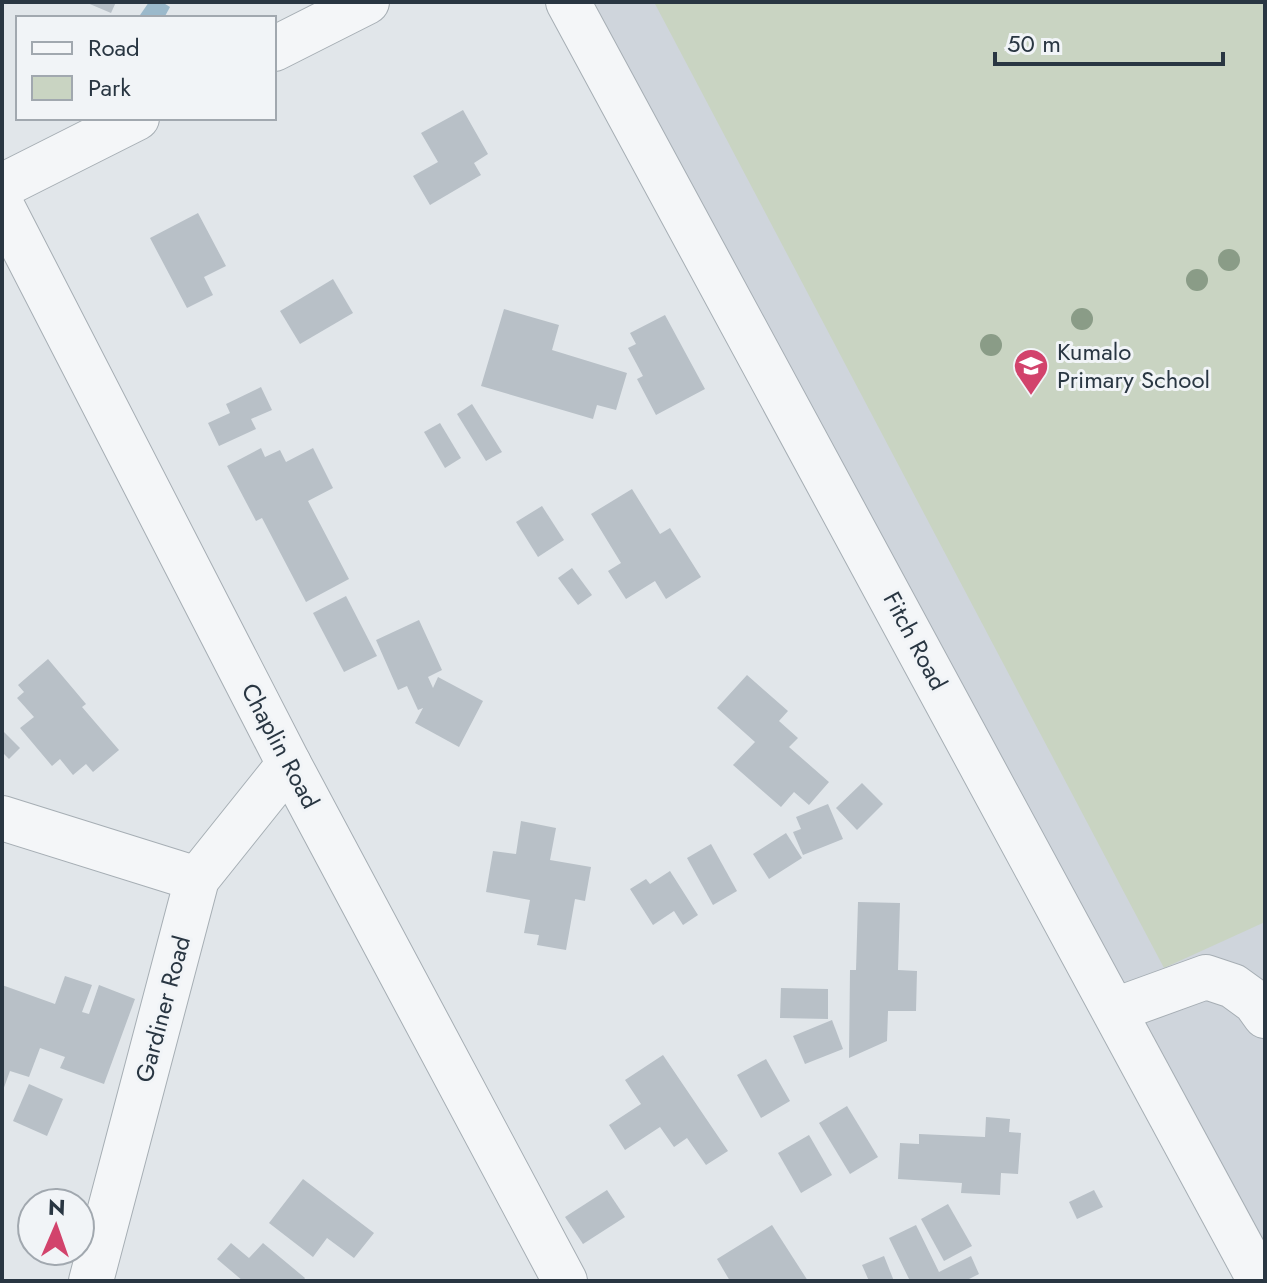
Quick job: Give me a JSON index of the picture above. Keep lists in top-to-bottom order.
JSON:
{
  "streets": {
    "street": ["Fitch Road", "Chaplin Road", "Gardiner Road"]
  },
  "crossings": [
    ["Chaplin Road", "Gardiner Road"]
  ],
  "places": {
    "school or university": ["Kumalo Primary School"]
  },
  "legend": ["Road", "Park"],
  "scale_bar": "50 m",
  "north": "top"
}
